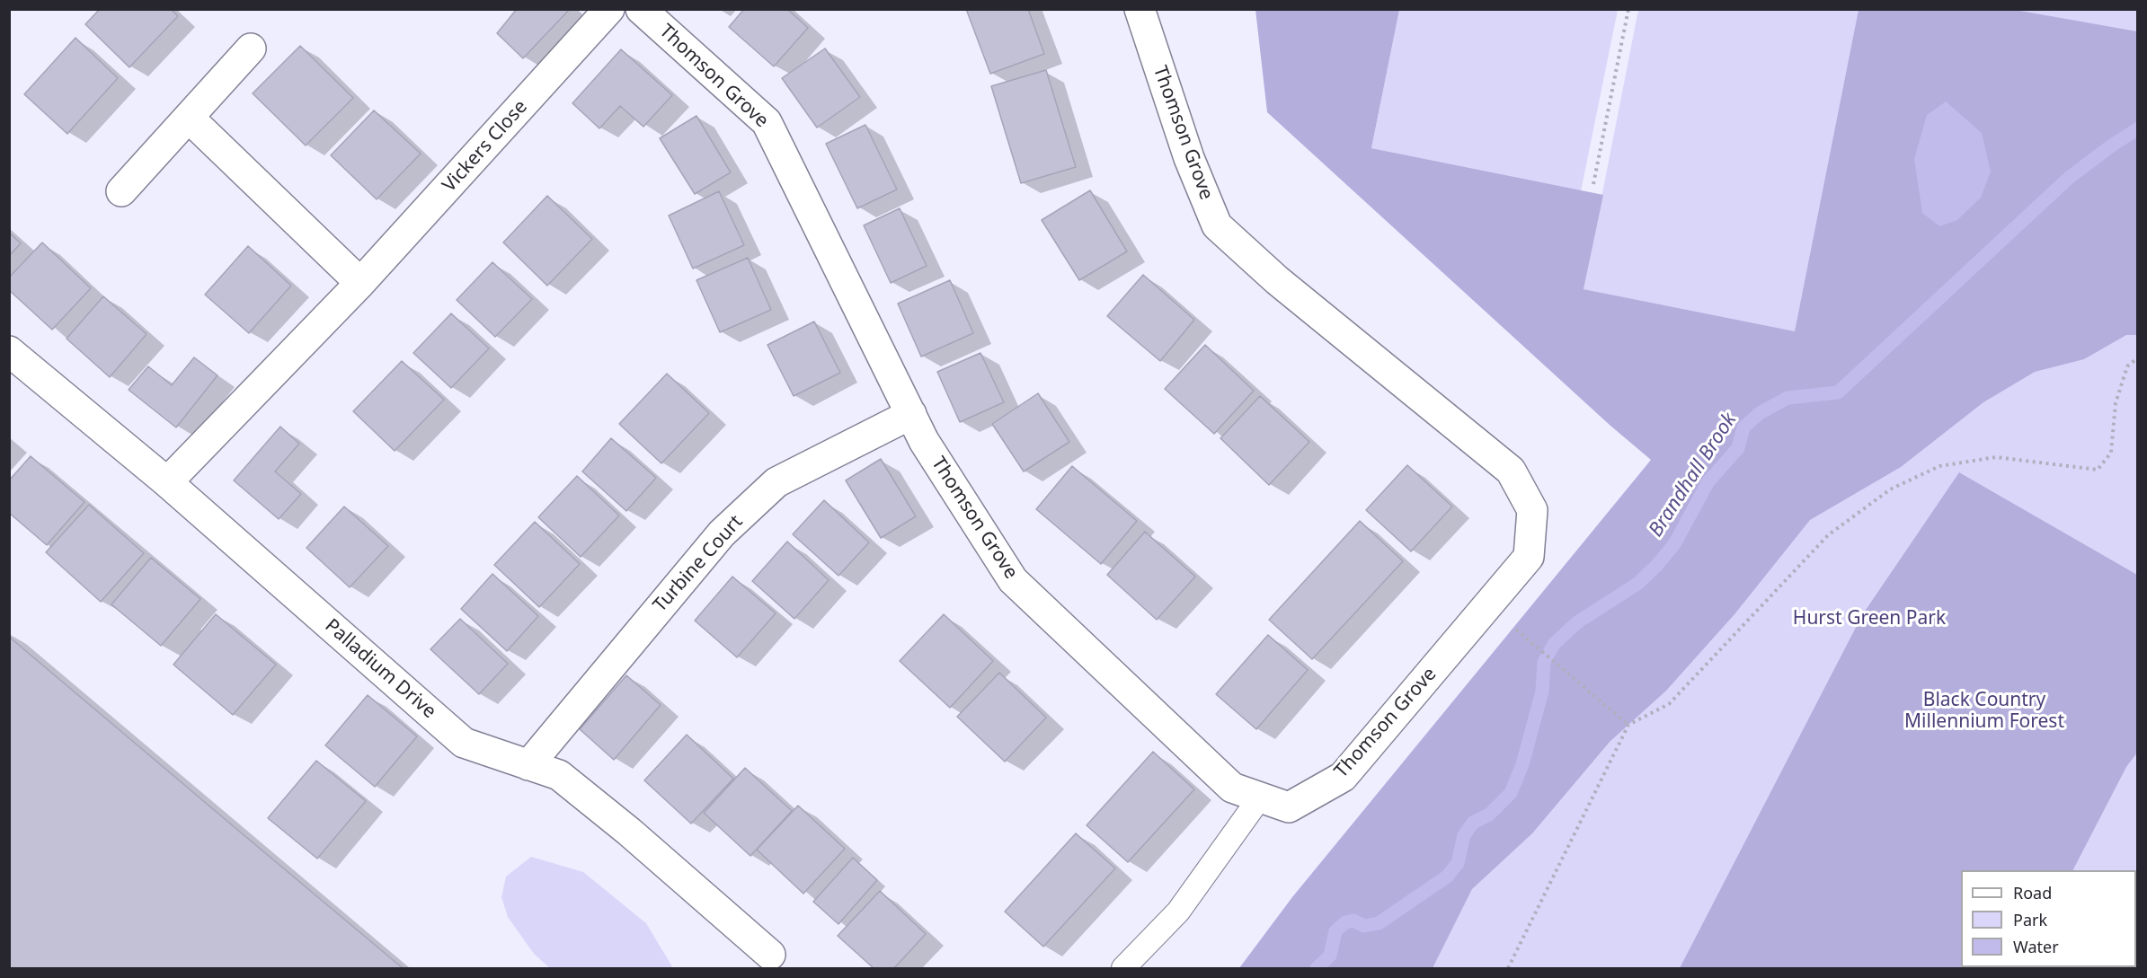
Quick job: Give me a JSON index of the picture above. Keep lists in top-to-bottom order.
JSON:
{
  "streets": {
    "street": [
      "Thomson Grove",
      "Vickers Close",
      "Turbine Court",
      "Palladium Drive"
    ]
  },
  "crossings": [
    ["Thomson Grove", "Turbine Court"],
    ["Vickers Close", "Palladium Drive"],
    ["Turbine Court", "Palladium Drive"]
  ],
  "water": ["Brandhall Brook"],
  "parks": ["Hurst Green Park", "Black Country Millennium Forest"],
  "legend": ["Road", "Park", "Water"]
}
